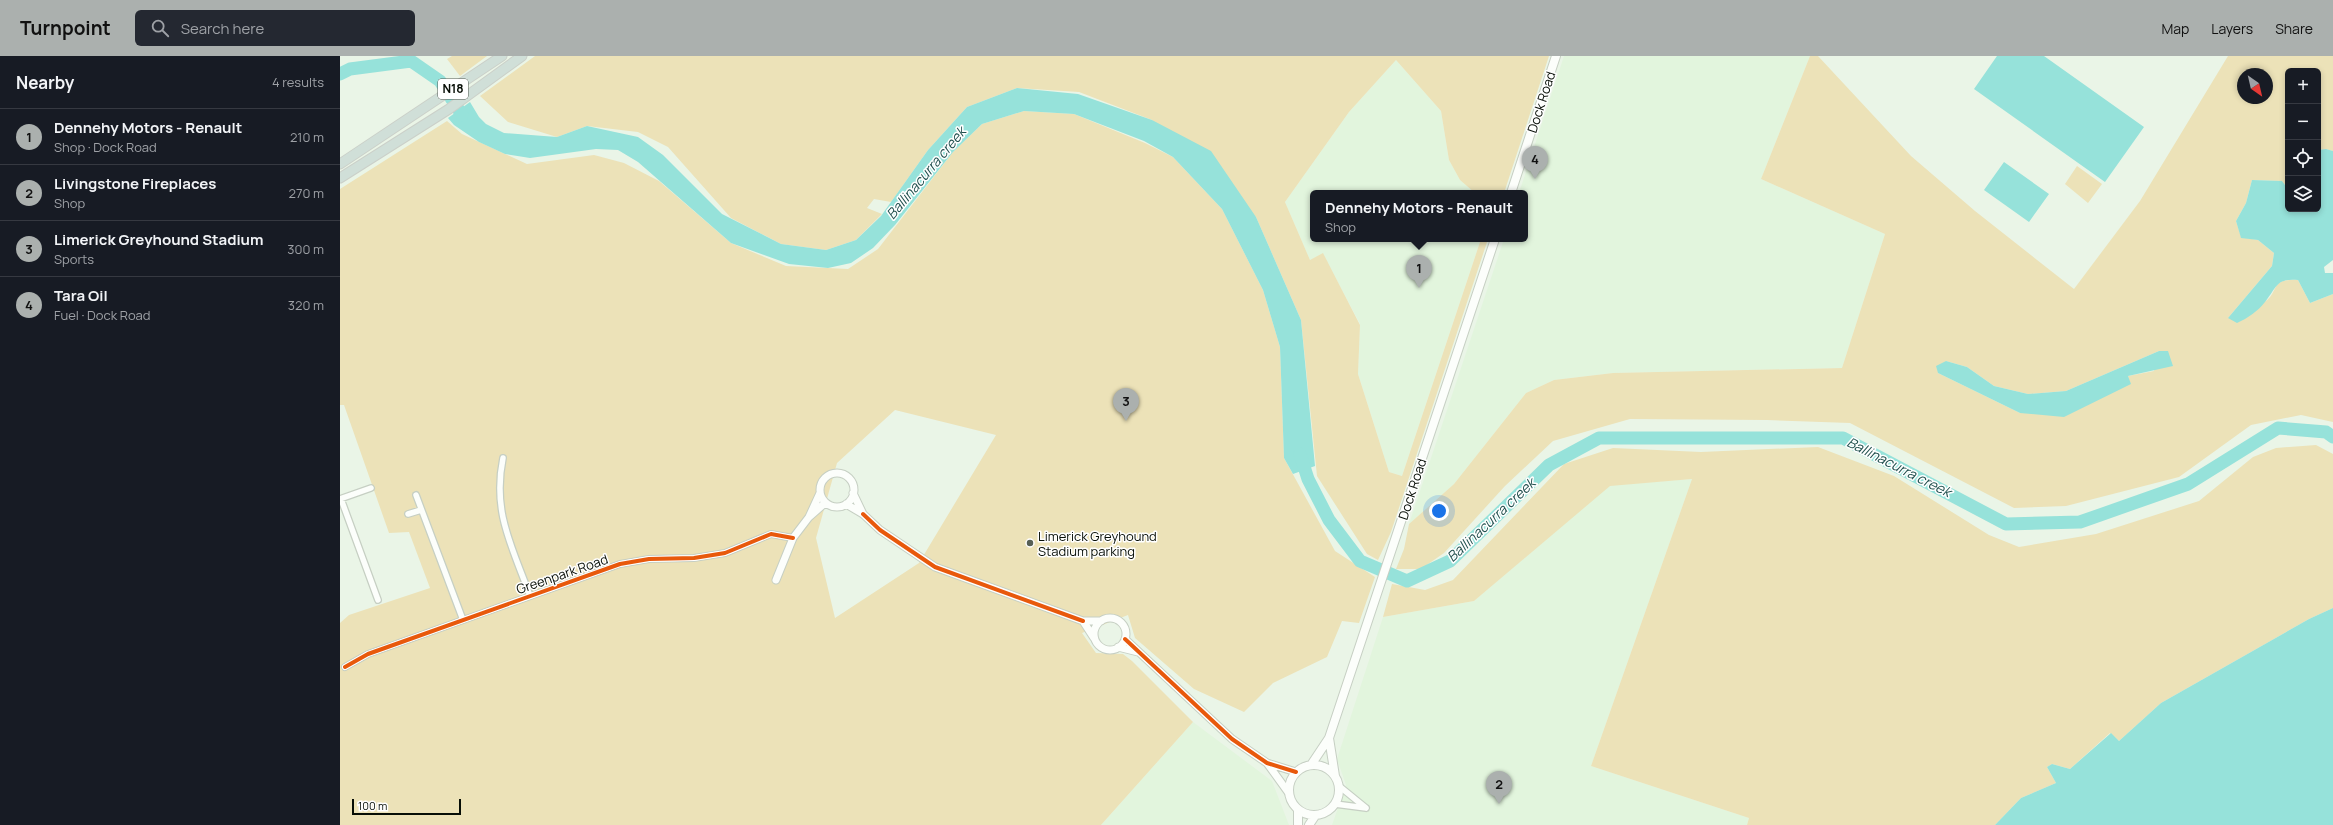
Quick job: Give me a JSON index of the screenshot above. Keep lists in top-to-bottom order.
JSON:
{
  "streets": {
    "highway": ["N18"],
    "main road": ["Dock Road"],
    "street": ["Greenpark Road"]
  },
  "water": ["Ballinacurra creek"],
  "places": ["Limerick Greyhound Stadium parking"],
  "scale_bar": "100 m",
  "north": "bottom right",
  "page": {
    "header": "Turnpoint",
    "search": "Search here",
    "nav": ["Map", "Layers", "Share"],
    "heading": ["Nearby", "4 results"],
    "map_buttons": ["+", "−"],
    "list": [
      {
        "mark": "1",
        "name": "Dennehy Motors - Renault",
        "note": "Shop · Dock Road",
        "value": "210 m"
      },
      {
        "mark": "2",
        "name": "Livingstone Fireplaces",
        "note": "Shop",
        "value": "270 m"
      },
      {
        "mark": "3",
        "name": "Limerick Greyhound Stadium",
        "note": "Sports",
        "value": "300 m"
      },
      {
        "mark": "4",
        "name": "Tara Oil",
        "note": "Fuel · Dock Road",
        "value": "320 m"
      }
    ],
    "pins": [
      "4",
      "1",
      "3",
      "2"
    ],
    "popup": ["Dennehy Motors - Renault", "Shop"],
    "scale": "100 m"
  }
}
